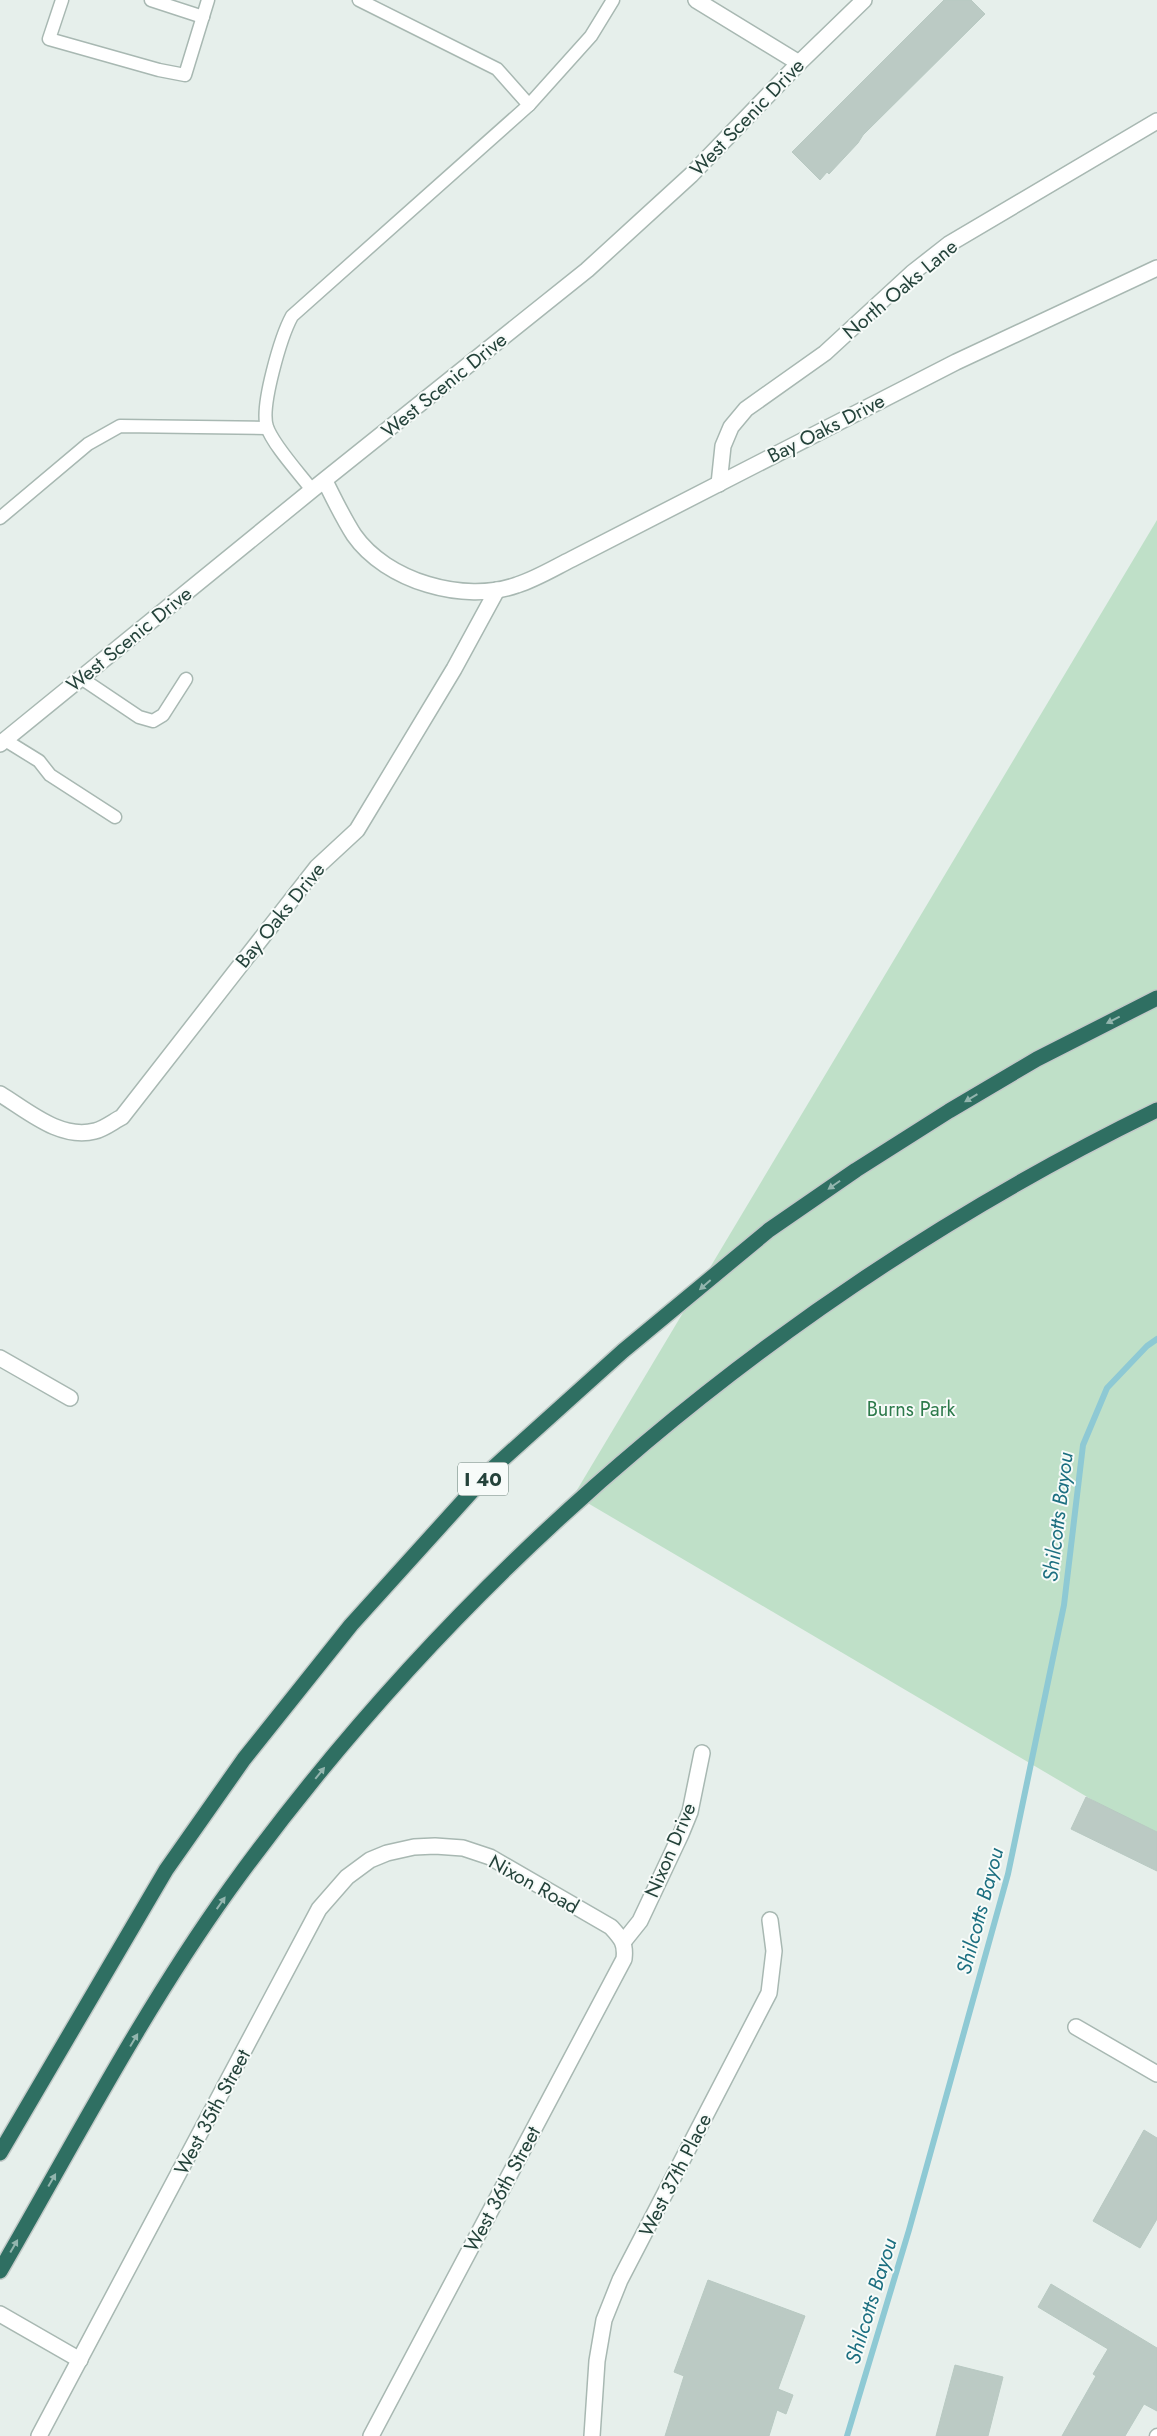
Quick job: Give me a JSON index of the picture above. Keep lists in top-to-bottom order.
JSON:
{
  "streets": {
    "highway": ["I 40"],
    "street": [
      "West Scenic Drive",
      "North Oaks Lane",
      "Bay Oaks Drive",
      "Nixon Drive",
      "Nixon Road",
      "West 35th Street",
      "West 37th Place",
      "West 36th Street"
    ]
  },
  "crossings": [
    ["West Scenic Drive", "Bay Oaks Drive"],
    ["North Oaks Lane", "Bay Oaks Drive"],
    ["Nixon Drive", "Nixon Road"],
    ["Nixon Drive", "West 36th Street"],
    ["Nixon Road", "West 35th Street"],
    ["Nixon Road", "West 36th Street"]
  ],
  "water": ["Shilcotts Bayou"],
  "parks": ["Burns Park"]
}
